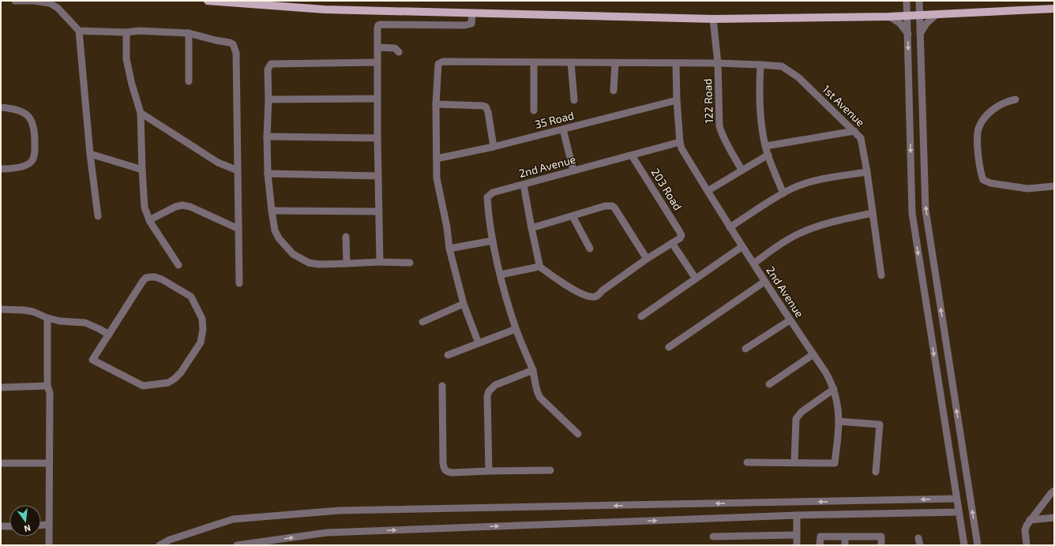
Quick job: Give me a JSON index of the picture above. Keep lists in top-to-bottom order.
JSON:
{
  "streets": {
    "street": [
      "122 Road",
      "1st Avenue",
      "35 Road",
      "2nd Avenue",
      "203 Road"
    ]
  },
  "crossings": [
    ["122 Road", "1st Avenue"],
    ["1st Avenue", "2nd Avenue"],
    ["35 Road", "2nd Avenue"],
    ["2nd Avenue", "203 Road"]
  ],
  "north": "bottom"
}
